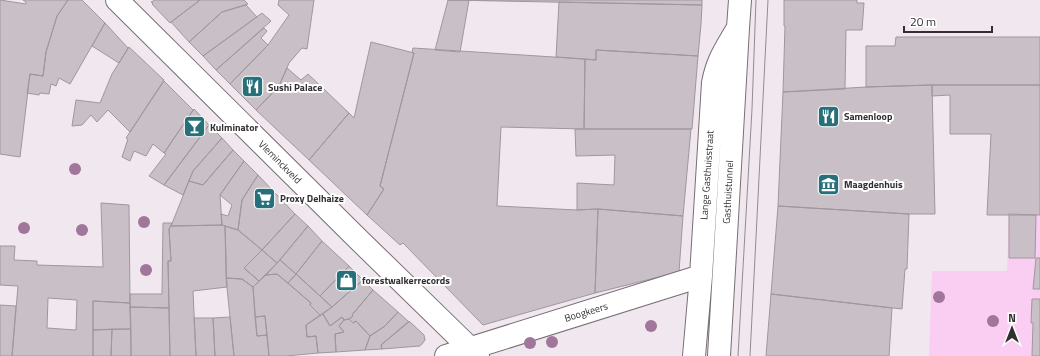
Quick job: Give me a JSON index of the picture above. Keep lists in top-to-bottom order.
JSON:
{
  "streets": {
    "street": [
      "Vleminckveld",
      "Lange Gasthuisstraat",
      "Gasthuistunnel",
      "Boogkeers"
    ]
  },
  "crossings": [
    ["Vleminckveld", "Boogkeers"],
    ["Lange Gasthuisstraat", "Gasthuistunnel"],
    ["Lange Gasthuisstraat", "Boogkeers"]
  ],
  "places": {
    "restaurant": ["Sushi Palace", "Samenloop"],
    "bar": ["Kulminator"],
    "museum": ["Maagdenhuis"],
    "supermarket": ["Proxy Delhaize"],
    "shop": ["forestwalkerrecords"]
  },
  "scale_bar": "20 m",
  "north": "top"
}
